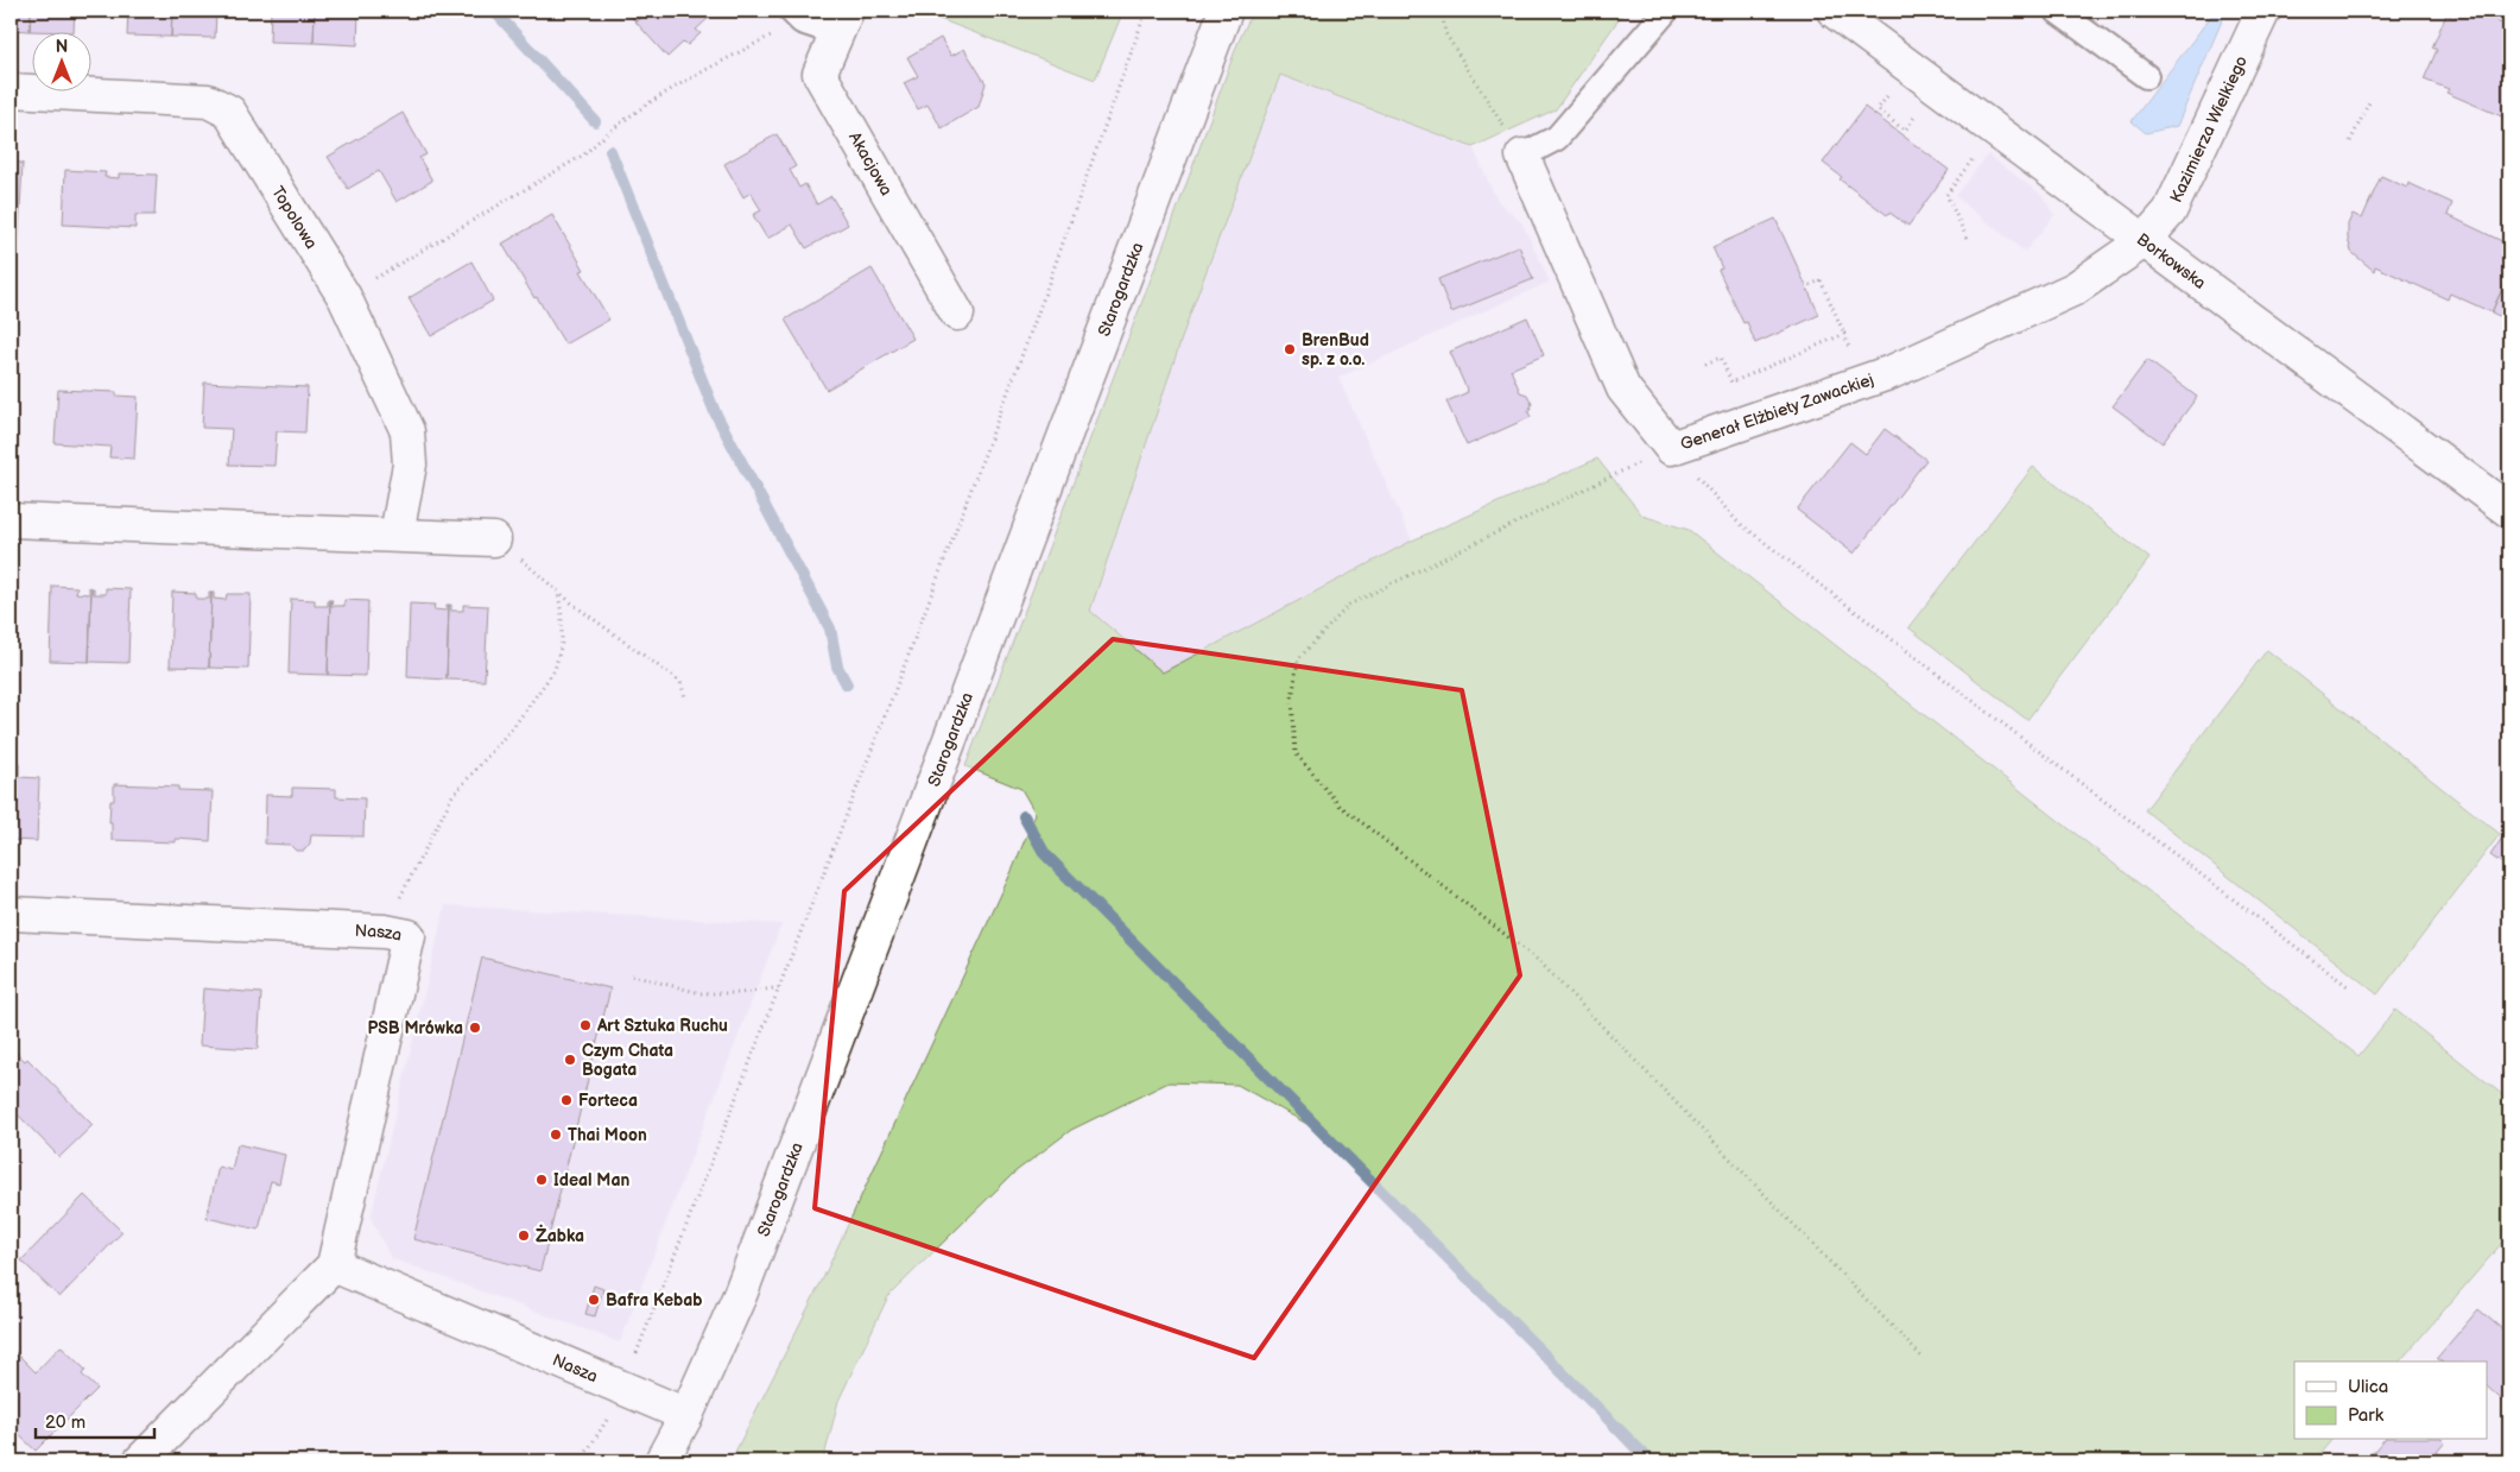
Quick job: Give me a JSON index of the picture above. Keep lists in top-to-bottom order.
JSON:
{
  "streets": {
    "street": [
      "Kazimierza Wielkiego",
      "Akacjowa",
      "Topolowa",
      "Borkowska",
      "Starogardzka",
      "Generał Elżbiety Zawackiej",
      "Nasza"
    ]
  },
  "crossings": [
    ["Kazimierza Wielkiego", "Borkowska"],
    ["Kazimierza Wielkiego", "Generał Elżbiety Zawackiej"],
    ["Borkowska", "Generał Elżbiety Zawackiej"],
    ["Starogardzka", "Nasza"]
  ],
  "places": [
    "BrenBud sp. z o.o.",
    "Art Sztuka Ruchu",
    "PSB Mrówka",
    "Czym Chata Bogata",
    "Forteca",
    "Thai Moon",
    "Ideal Man",
    "Żabka",
    "Bafra Kebab"
  ],
  "legend": ["Ulica", "Park"],
  "scale_bar": "20 m",
  "north": "top"
}
